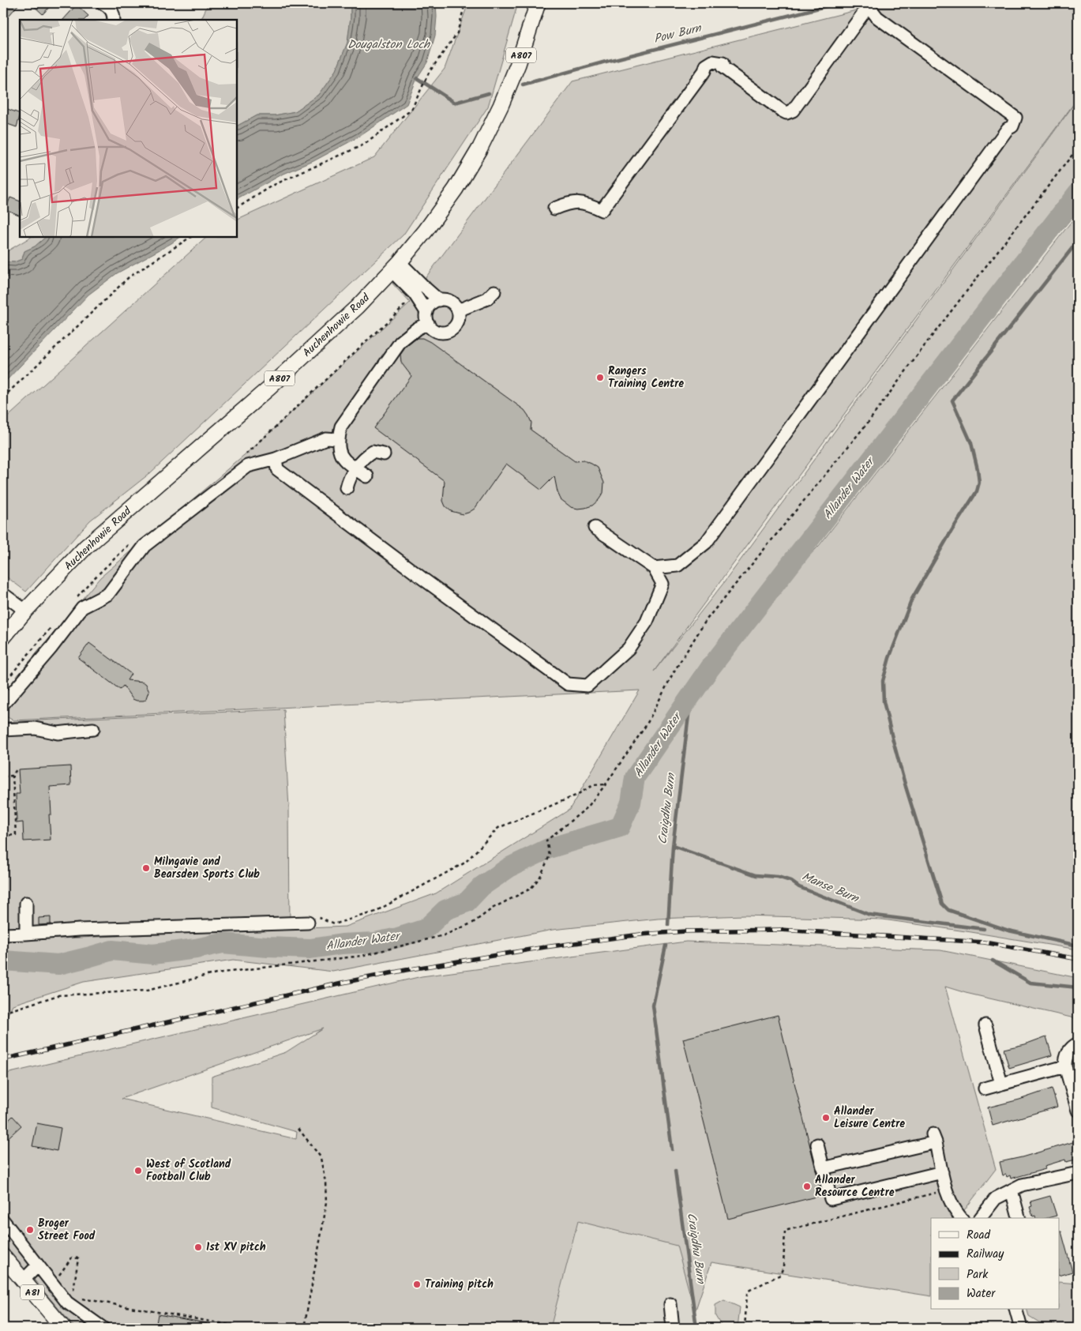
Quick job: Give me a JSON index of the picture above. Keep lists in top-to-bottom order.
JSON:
{
  "streets": {
    "main road": ["A807", "Auchenhowie Road", "A81"]
  },
  "water": [
    "Pow Burn",
    "Dougalston Loch",
    "Allander Water",
    "Craigdhu Burn",
    "Manse Burn"
  ],
  "places": [
    "Rangers Training Centre",
    "Milngavie and Bearsden Sports Club",
    "Allander Leisure Centre",
    "West of Scotland Football Club",
    "Allander Resource Centre",
    "Broger Street Food",
    "1st XV pitch",
    "Training pitch"
  ],
  "legend": [
    "Road",
    "Railway",
    "Park",
    "Water"
  ]
}
